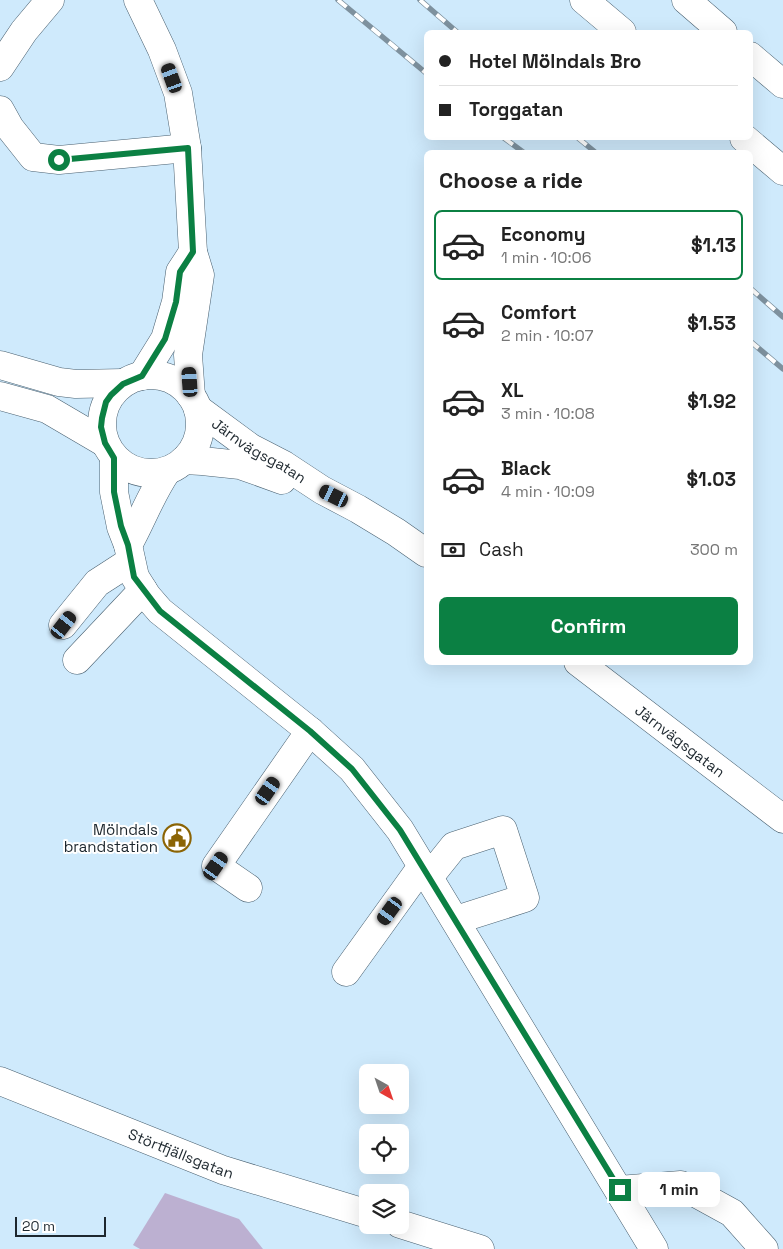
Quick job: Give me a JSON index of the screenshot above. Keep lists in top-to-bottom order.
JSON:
{
  "streets": {
    "main road": ["Järnvägsgatan", "Störtfjällsgatan"]
  },
  "places": {
    "public building": ["Mölndals brandstation"]
  },
  "scale_bar": "20 m",
  "north": "bottom right",
  "page": {
    "banner": ["Hotel Mölndals Bro", "Torggatan"],
    "heading": "Choose a ride",
    "list": [
      {
        "name": "Economy",
        "note": "1 min · 10:06",
        "value": "$1.13"
      },
      {
        "name": "Comfort",
        "note": "2 min · 10:07",
        "value": "$1.53"
      },
      {
        "name": "XL",
        "note": "3 min · 10:08",
        "value": "$1.92"
      },
      {
        "name": "Black",
        "note": "4 min · 10:09",
        "value": "$1.03"
      }
    ],
    "pay": ["Cash", "300 m"],
    "buttons": "Confirm",
    "bubble": "1 min",
    "scale": "20 m"
  }
}
